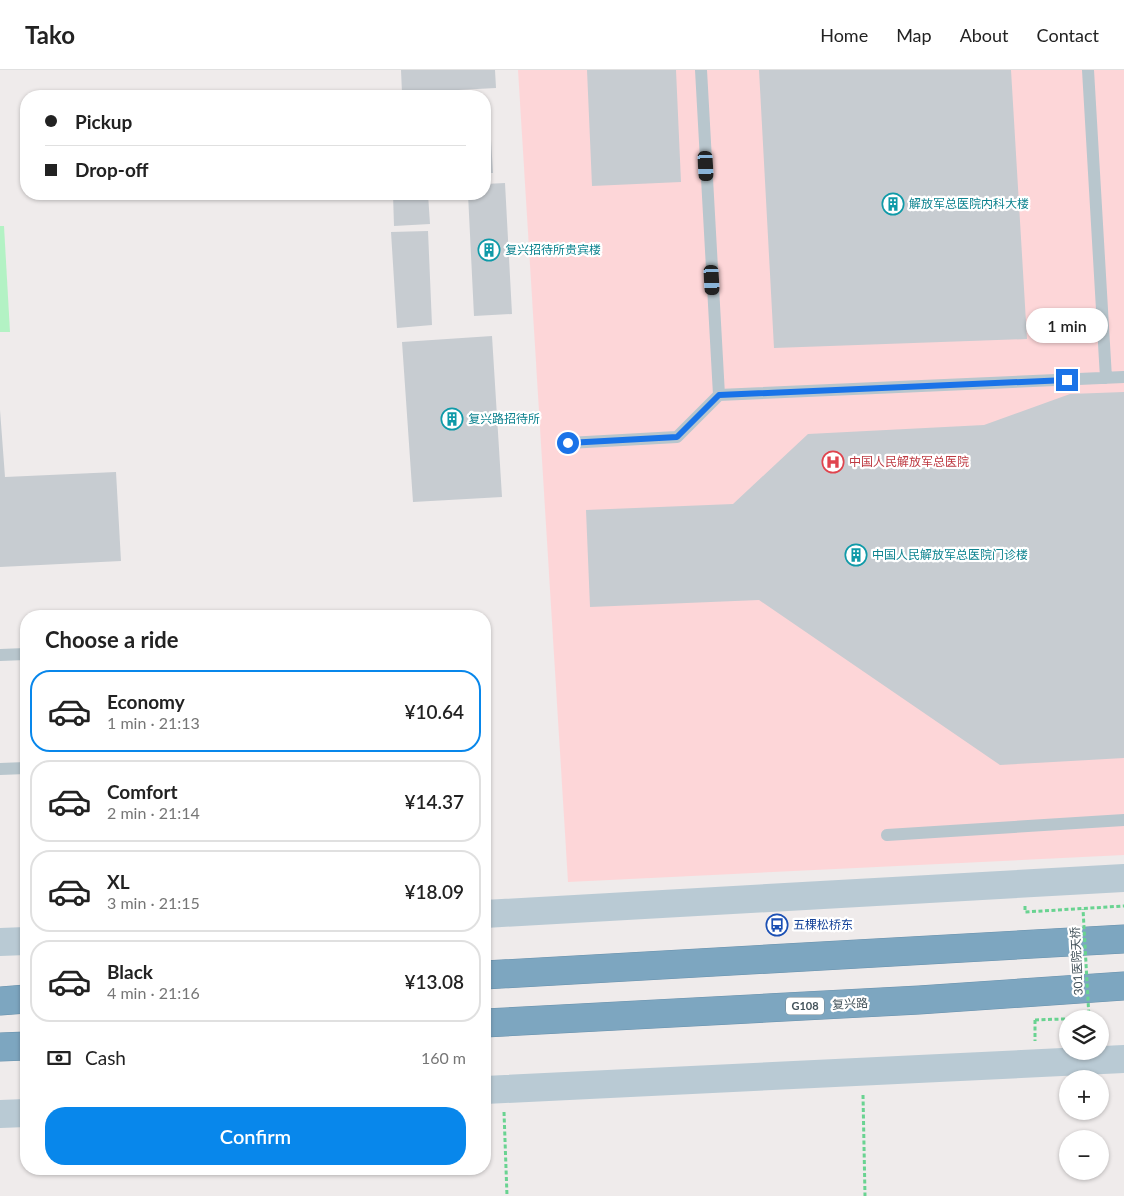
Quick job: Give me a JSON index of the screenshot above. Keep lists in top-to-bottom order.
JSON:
{
  "streets": {
    "highway": ["复兴路", "G108"],
    "path": ["301医院天桥"]
  },
  "places": {
    "building": [
      "解放军总医院内科大楼",
      "复兴招待所贵宾楼",
      "复兴路招待所",
      "中国人民解放军总医院门诊楼"
    ],
    "hospital": ["中国人民解放军总医院"],
    "bus stop": ["五棵松桥东"]
  },
  "page": {
    "header": "Tako",
    "nav": [
      "Home",
      "Map",
      "About",
      "Contact"
    ],
    "banner": ["Pickup", "Drop-off"],
    "bubble": "1 min",
    "heading": "Choose a ride",
    "list": [
      {
        "name": "Economy",
        "note": "1 min · 21:13",
        "value": "¥10.64"
      },
      {
        "name": "Comfort",
        "note": "2 min · 21:14",
        "value": "¥14.37"
      },
      {
        "name": "XL",
        "note": "3 min · 21:15",
        "value": "¥18.09"
      },
      {
        "name": "Black",
        "note": "4 min · 21:16",
        "value": "¥13.08"
      }
    ],
    "map_buttons": ["+", "−"],
    "pay": ["Cash", "160 m"],
    "buttons": "Confirm"
  }
}
